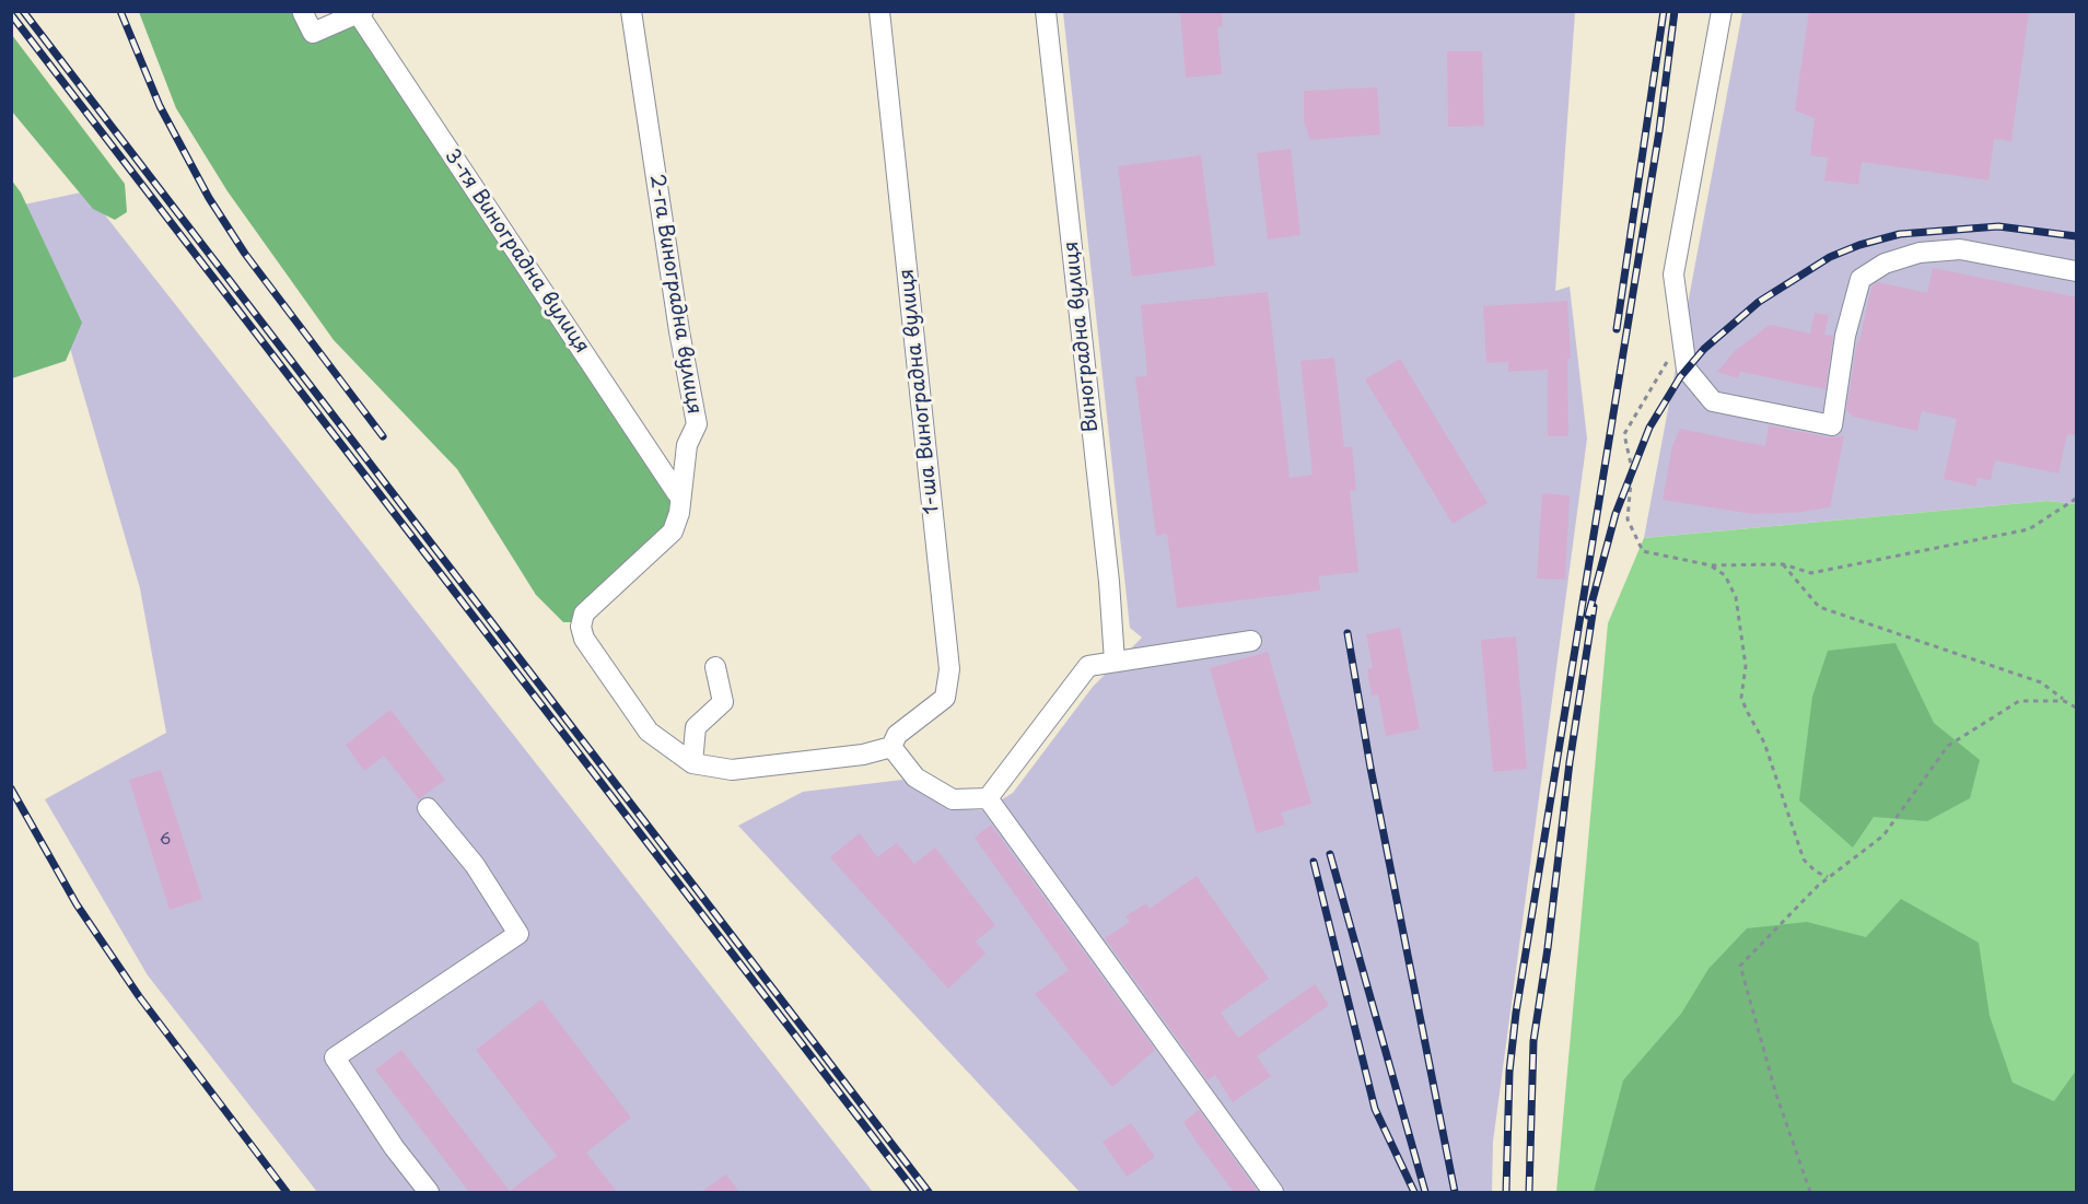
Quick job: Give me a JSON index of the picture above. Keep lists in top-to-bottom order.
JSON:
{
  "streets": {
    "street": [
      "3-тя Виноградна вулиця",
      "2-га Виноградна вулиця",
      "Виноградна вулиця",
      "1-ша Виноградна вулиця"
    ]
  },
  "crossings": [
    ["2-га Виноградна вулиця", "1-ша Виноградна вулиця"]
  ],
  "house_numbers": ["6"]
}
